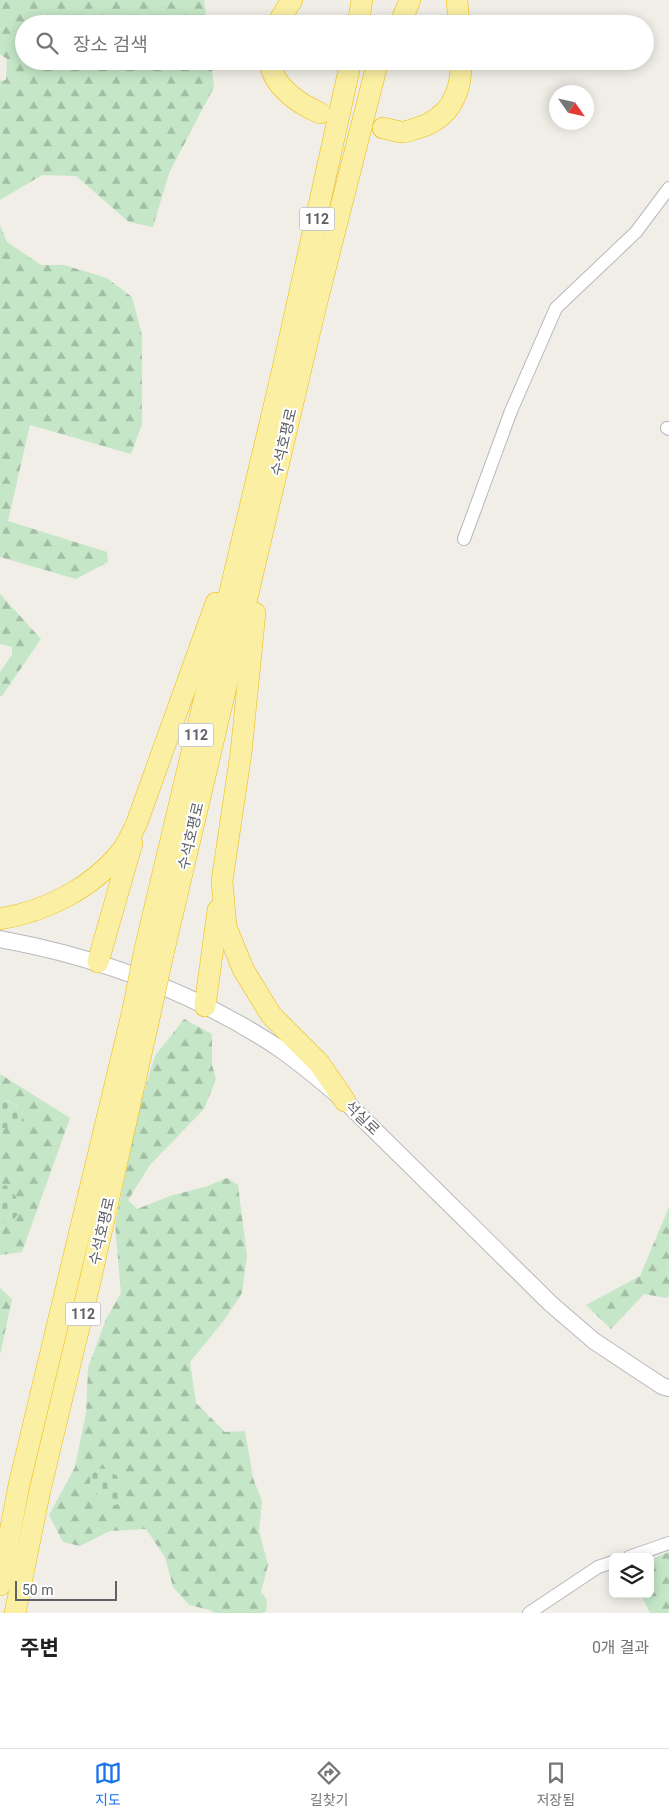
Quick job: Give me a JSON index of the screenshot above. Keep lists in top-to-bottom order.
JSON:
{
  "streets": {
    "highway": ["112", "수석호평로"],
    "street": ["석실로"]
  },
  "scale_bar": "50 m",
  "north": "bottom right",
  "page": {
    "search": "장소 검색",
    "scale": "50 m",
    "heading": ["주변", "0개 결과"],
    "nav": ["지도", "길찾기", "저장됨"]
  }
}
